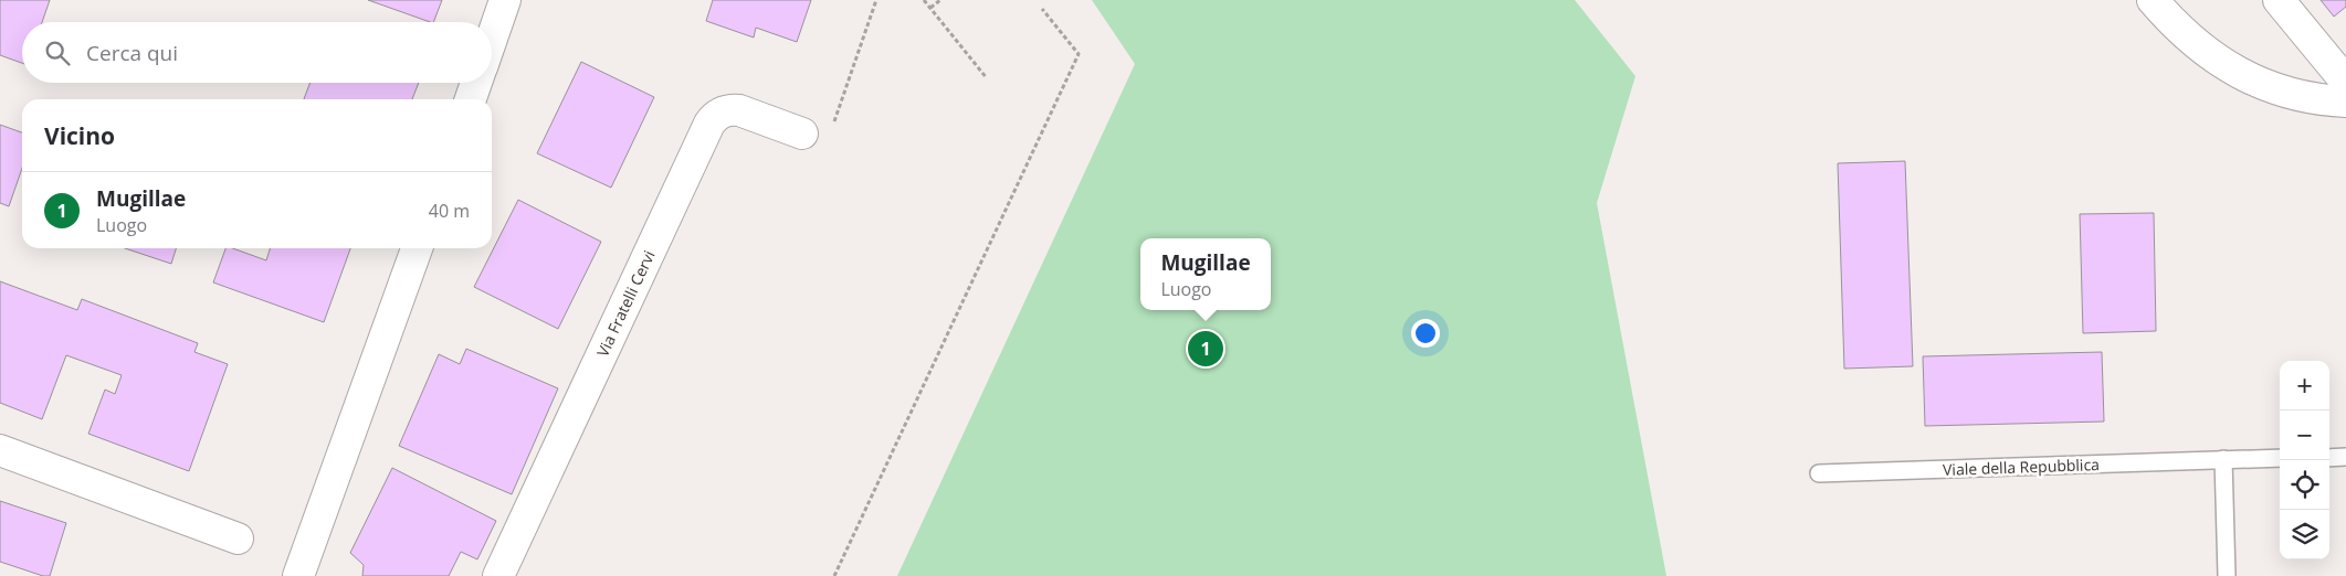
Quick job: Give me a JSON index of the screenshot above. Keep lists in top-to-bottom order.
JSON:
{
  "streets": {
    "street": ["Via Fratelli Cervi"],
    "lane": ["Viale della Repubblica"]
  },
  "page": {
    "search": "Cerca qui",
    "heading": "Vicino",
    "list": [
      {
        "mark": "1",
        "name": "Mugillae",
        "note": "Luogo",
        "value": "40 m"
      }
    ],
    "popup": ["Mugillae", "Luogo"],
    "pins": "1",
    "map_buttons": ["+", "−"]
  }
}
